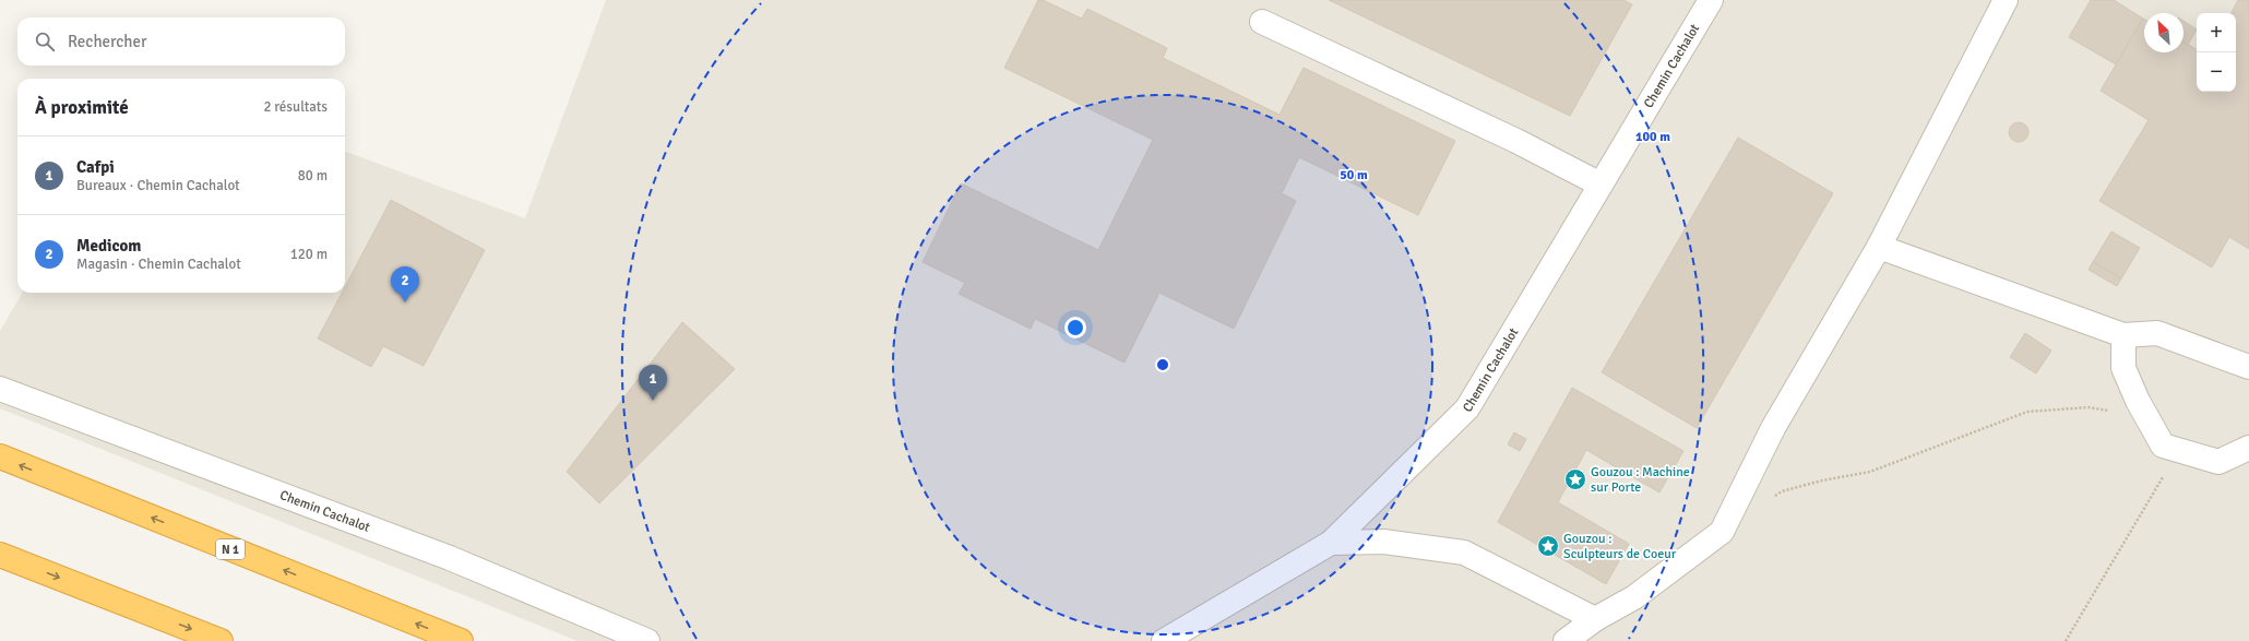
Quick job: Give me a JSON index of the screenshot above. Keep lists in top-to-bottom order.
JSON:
{
  "streets": {
    "highway": ["N 1"],
    "street": ["Chemin Cachalot"]
  },
  "places": {
    "place": ["Gouzou : Machine sur Porte", "Gouzou : Sculpteurs de Coeur"]
  },
  "north": "top left",
  "page": {
    "map_buttons": ["+", "−"],
    "search": "Rechercher",
    "heading": ["À proximité", "2 résultats"],
    "list": [
      {
        "mark": "1",
        "name": "Cafpi",
        "note": "Bureaux · Chemin Cachalot",
        "value": "80 m"
      },
      {
        "mark": "2",
        "name": "Medicom",
        "note": "Magasin · Chemin Cachalot",
        "value": "120 m"
      }
    ],
    "pins": ["2", "1"]
  },
  "rings": ["100 m", "50 m"]
}
